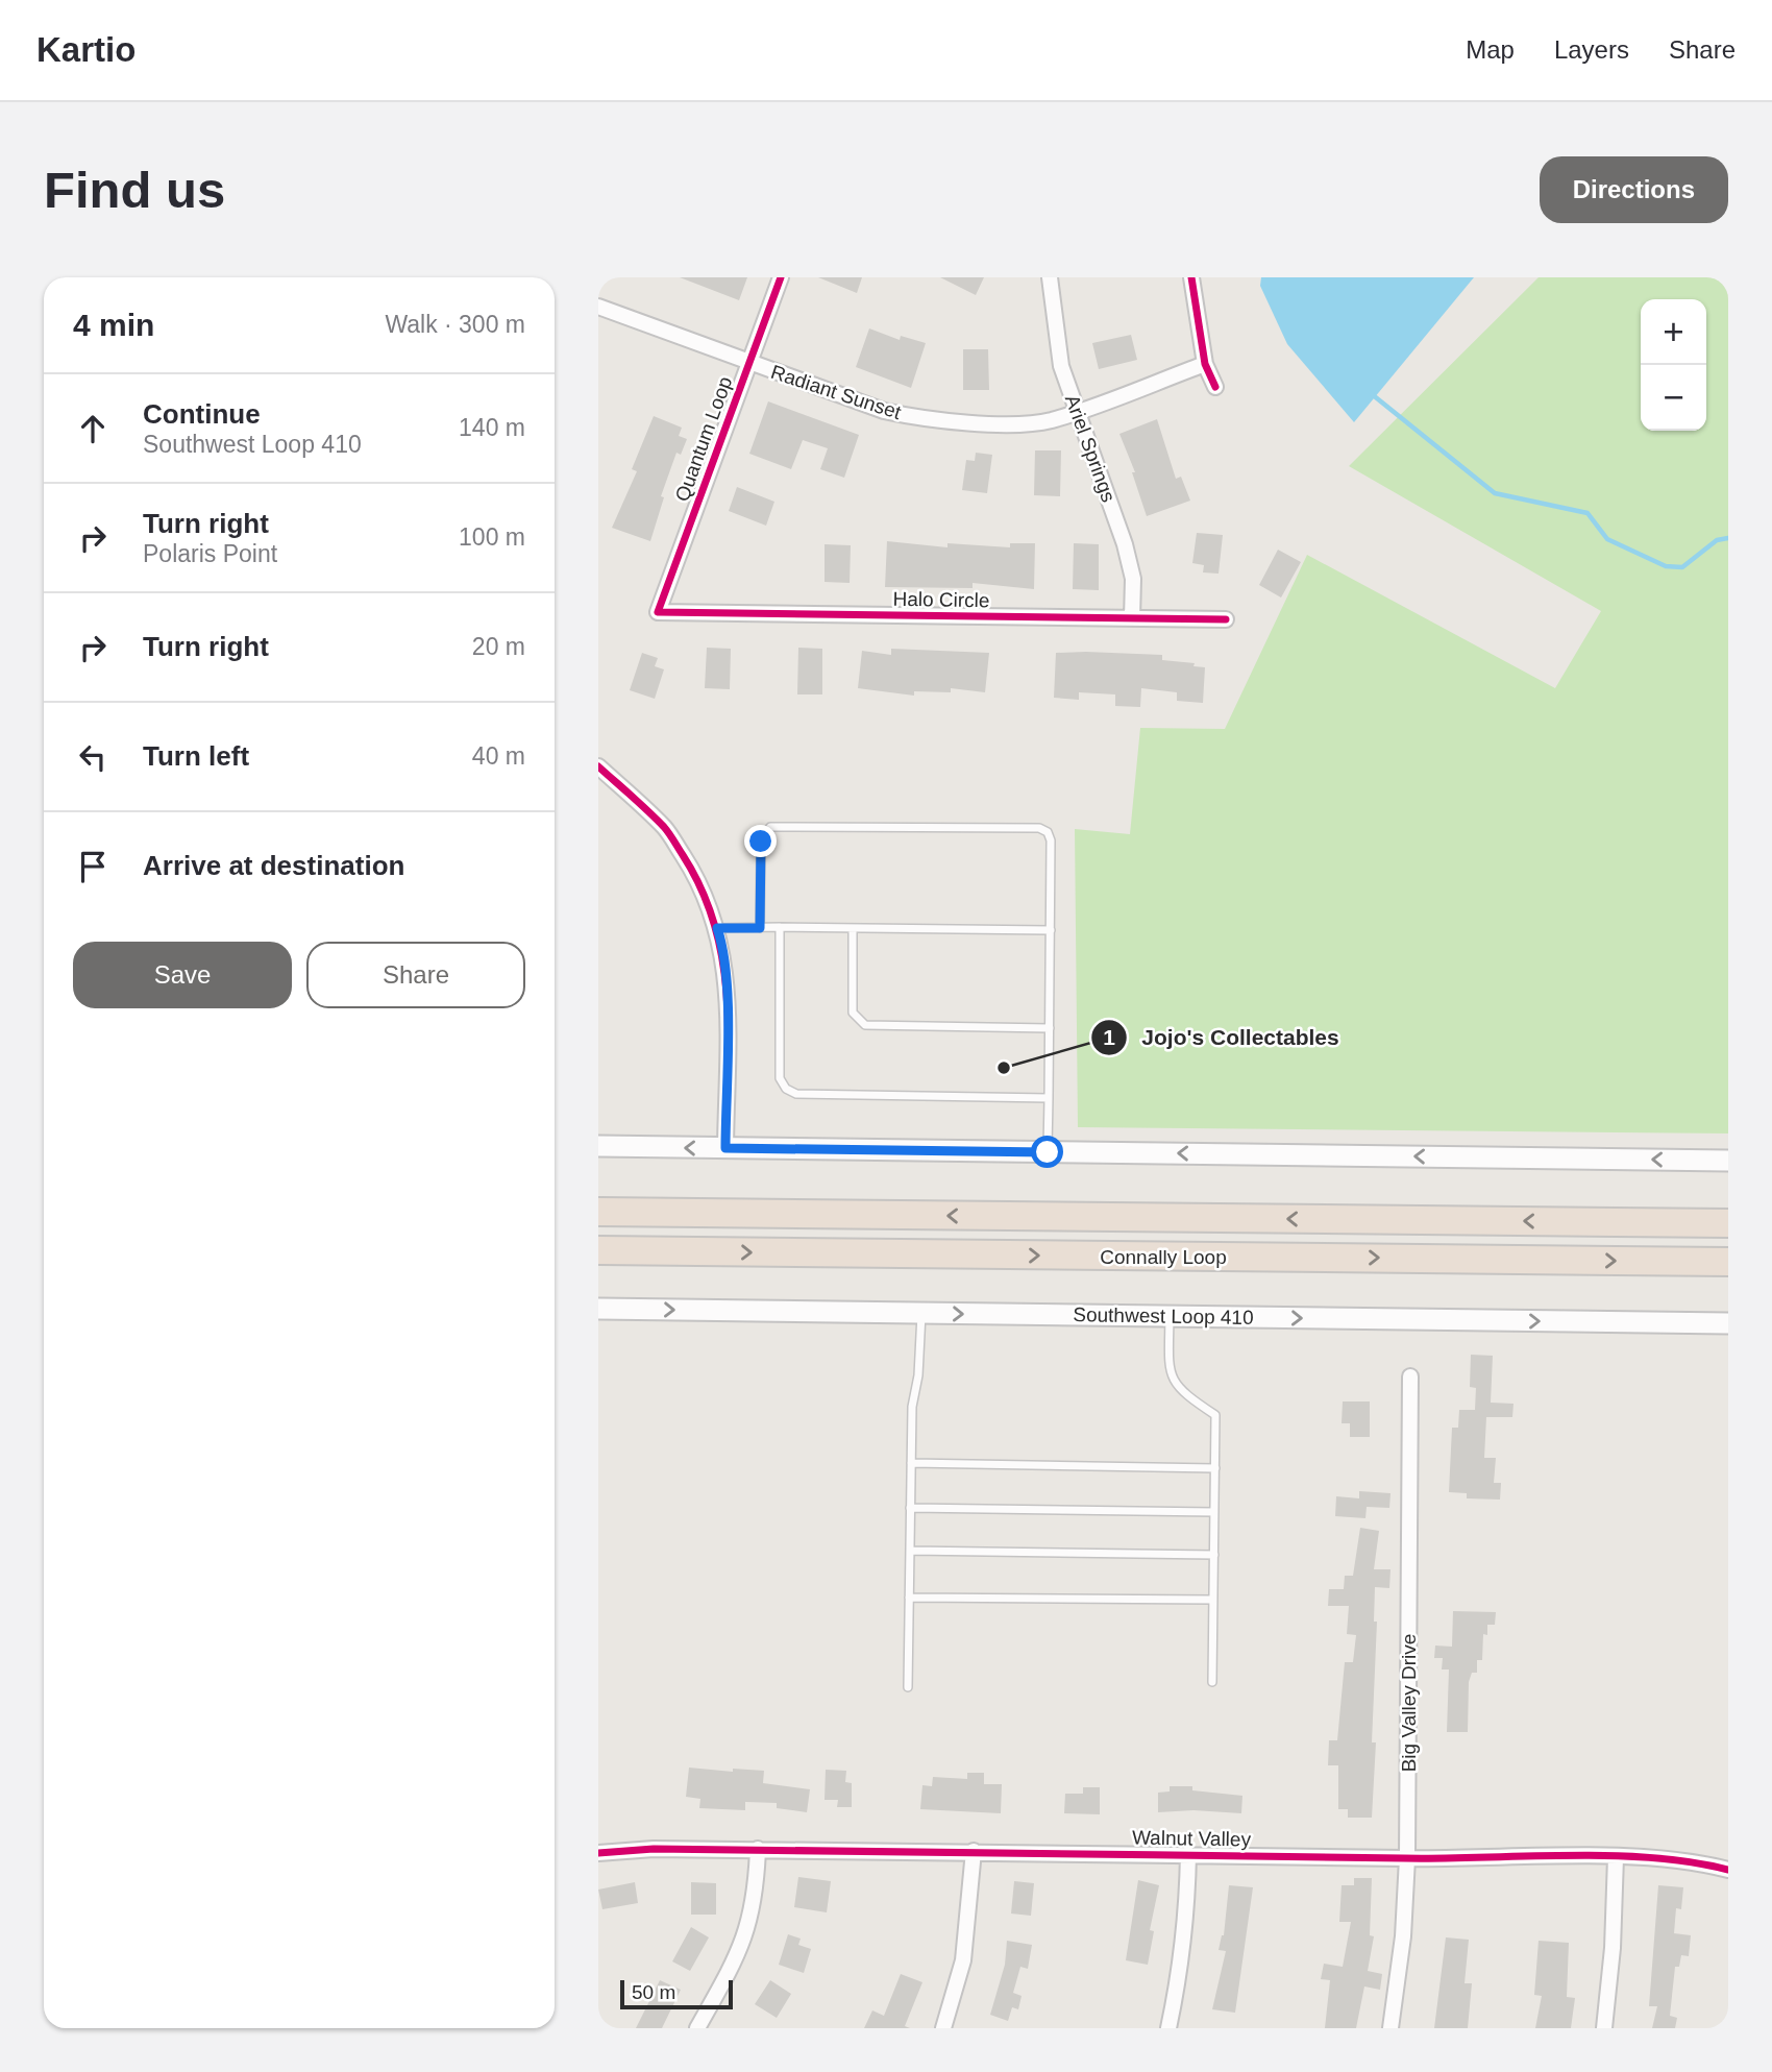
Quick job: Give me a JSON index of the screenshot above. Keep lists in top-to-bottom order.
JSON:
{
  "streets": {
    "highway": ["Connally Loop"],
    "main road": ["Southwest Loop 410"],
    "street": [
      "Radiant Sunset",
      "Quantum Loop",
      "Ariel Springs",
      "Halo Circle",
      "Big Valley Drive",
      "Walnut Valley"
    ]
  },
  "crossings": [
    ["Radiant Sunset", "Quantum Loop"],
    ["Radiant Sunset", "Ariel Springs"],
    ["Quantum Loop", "Halo Circle"],
    ["Ariel Springs", "Halo Circle"],
    ["Big Valley Drive", "Walnut Valley"]
  ],
  "places": ["Jojo's Collectables"],
  "scale_bar": "50 m",
  "page": {
    "header": "Kartio",
    "nav": ["Map", "Layers", "Share"],
    "buttons": [
      "Directions",
      ["Save", "Share"]
    ],
    "title": "Find us",
    "heading": ["4 min", "Walk · 300 m"],
    "map_buttons": ["+", "−"],
    "list": [
      ["Continue", "Southwest Loop 410", "140 m"],
      ["Turn right", "Polaris Point", "100 m"],
      ["Turn right", "20 m"],
      ["Turn left", "40 m"],
      "Arrive at destination"
    ],
    "scale": "50 m"
  }
}
